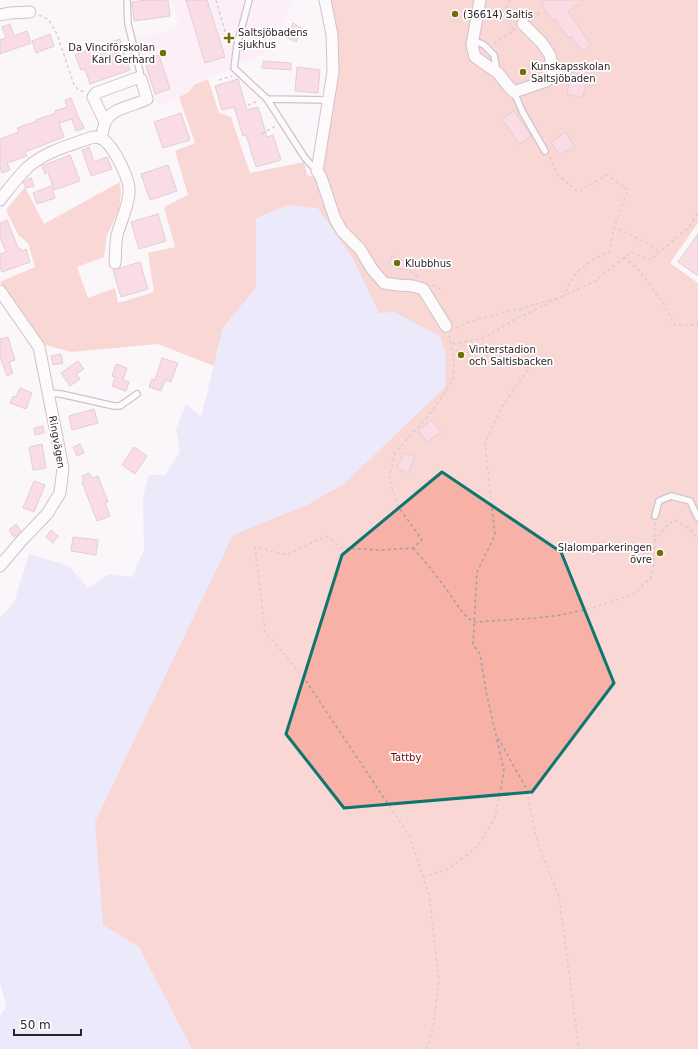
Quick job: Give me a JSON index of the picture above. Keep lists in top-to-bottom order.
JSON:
{
  "streets": {
    "street": ["Ringvägen"]
  },
  "parks": ["Tattby"],
  "places": {
    "other": [
      "(36614) Saltis",
      "Da Vinciförskolan Karl Gerhard",
      "Kunskapsskolan Saltsjöbaden",
      "Klubbhus",
      "Vinterstadion och Saltisbacken",
      "Slalomparkeringen övre"
    ],
    "health": ["Saltsjöbadens sjukhus"]
  },
  "scale_bar": "50 m"
}
